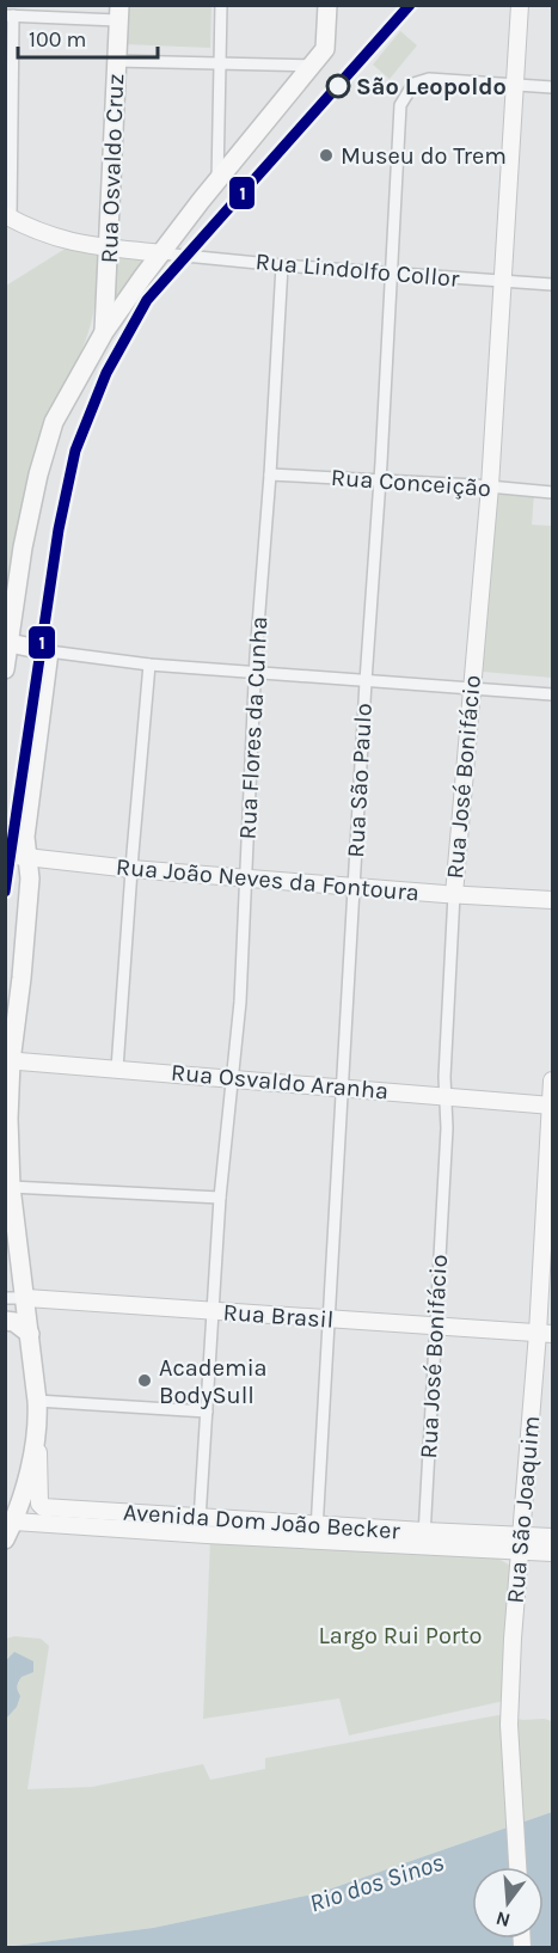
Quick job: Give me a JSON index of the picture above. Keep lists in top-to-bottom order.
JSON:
{
  "streets": {
    "main road": ["Rua Osvaldo Cruz"],
    "street": [
      "Rua Lindolfo Collor",
      "Rua Conceição",
      "Rua Flores da Cunha",
      "Rua José Bonifácio",
      "Rua São Paulo",
      "Rua João Neves da Fontoura",
      "Rua Osvaldo Aranha",
      "Rua Brasil",
      "Rua São Joaquim",
      "Avenida Dom João Becker"
    ]
  },
  "crossings": [
    ["Rua Lindolfo Collor", "Rua Flores da Cunha"],
    ["Rua Lindolfo Collor", "Rua José Bonifácio"],
    ["Rua Lindolfo Collor", "Rua São Paulo"],
    ["Rua Conceição", "Rua Flores da Cunha"],
    ["Rua Conceição", "Rua José Bonifácio"],
    ["Rua Conceição", "Rua São Paulo"],
    ["Rua Flores da Cunha", "Rua João Neves da Fontoura"],
    ["Rua Flores da Cunha", "Rua Osvaldo Aranha"],
    ["Rua Flores da Cunha", "Rua Brasil"],
    ["Rua Flores da Cunha", "Avenida Dom João Becker"],
    ["Rua José Bonifácio", "Rua São Paulo"],
    ["Rua José Bonifácio", "Rua João Neves da Fontoura"],
    ["Rua José Bonifácio", "Rua Osvaldo Aranha"],
    ["Rua José Bonifácio", "Rua Brasil"],
    ["Rua José Bonifácio", "Avenida Dom João Becker"],
    ["Rua São Paulo", "Rua João Neves da Fontoura"],
    ["Rua São Paulo", "Rua Osvaldo Aranha"],
    ["Rua São Paulo", "Rua Brasil"],
    ["Rua São Paulo", "Avenida Dom João Becker"],
    ["Rua Osvaldo Aranha", "Rua São Joaquim"],
    ["Rua Brasil", "Rua São Joaquim"],
    ["Rua São Joaquim", "Avenida Dom João Becker"]
  ],
  "water": ["Rio dos Sinos"],
  "parks": ["Largo Rui Porto"],
  "places": ["São Leopoldo", "Museu do Trem", "Academia BodySull"],
  "lines": ["transit line 1"],
  "scale_bar": "100 m",
  "north": "bottom"
}
